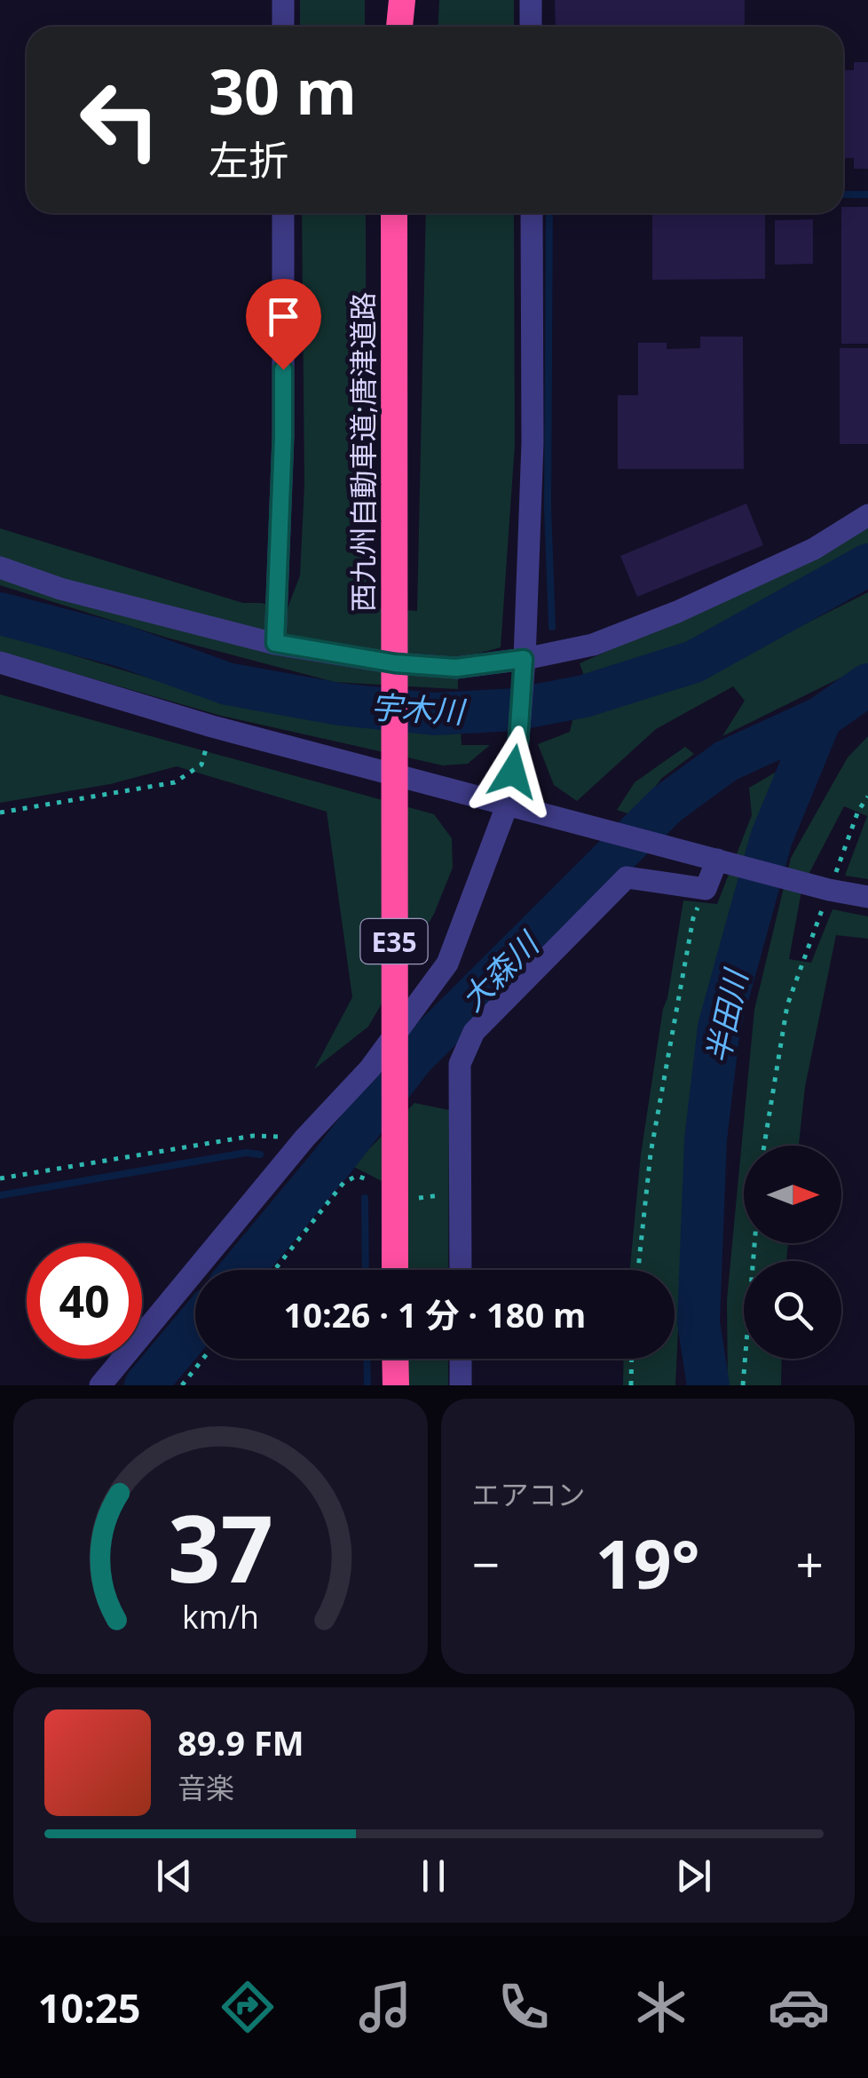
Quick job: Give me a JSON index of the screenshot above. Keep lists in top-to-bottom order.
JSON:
{
  "streets": {
    "highway": ["西九州自動車道;唐津道路", "E35"]
  },
  "water": ["宇木川", "大森川", "半田川"],
  "north": "right",
  "page": {
    "turn": ["30 m", "左折"],
    "limit": "40",
    "trip": "10:26 · 1 分 · 180 m",
    "tile": "エアコン",
    "heat": ["−", "19°", "+"],
    "song": ["89.9 FM", "音楽"],
    "tabs": "10:25",
    "gauge": ["37", "km/h"]
  }
}
